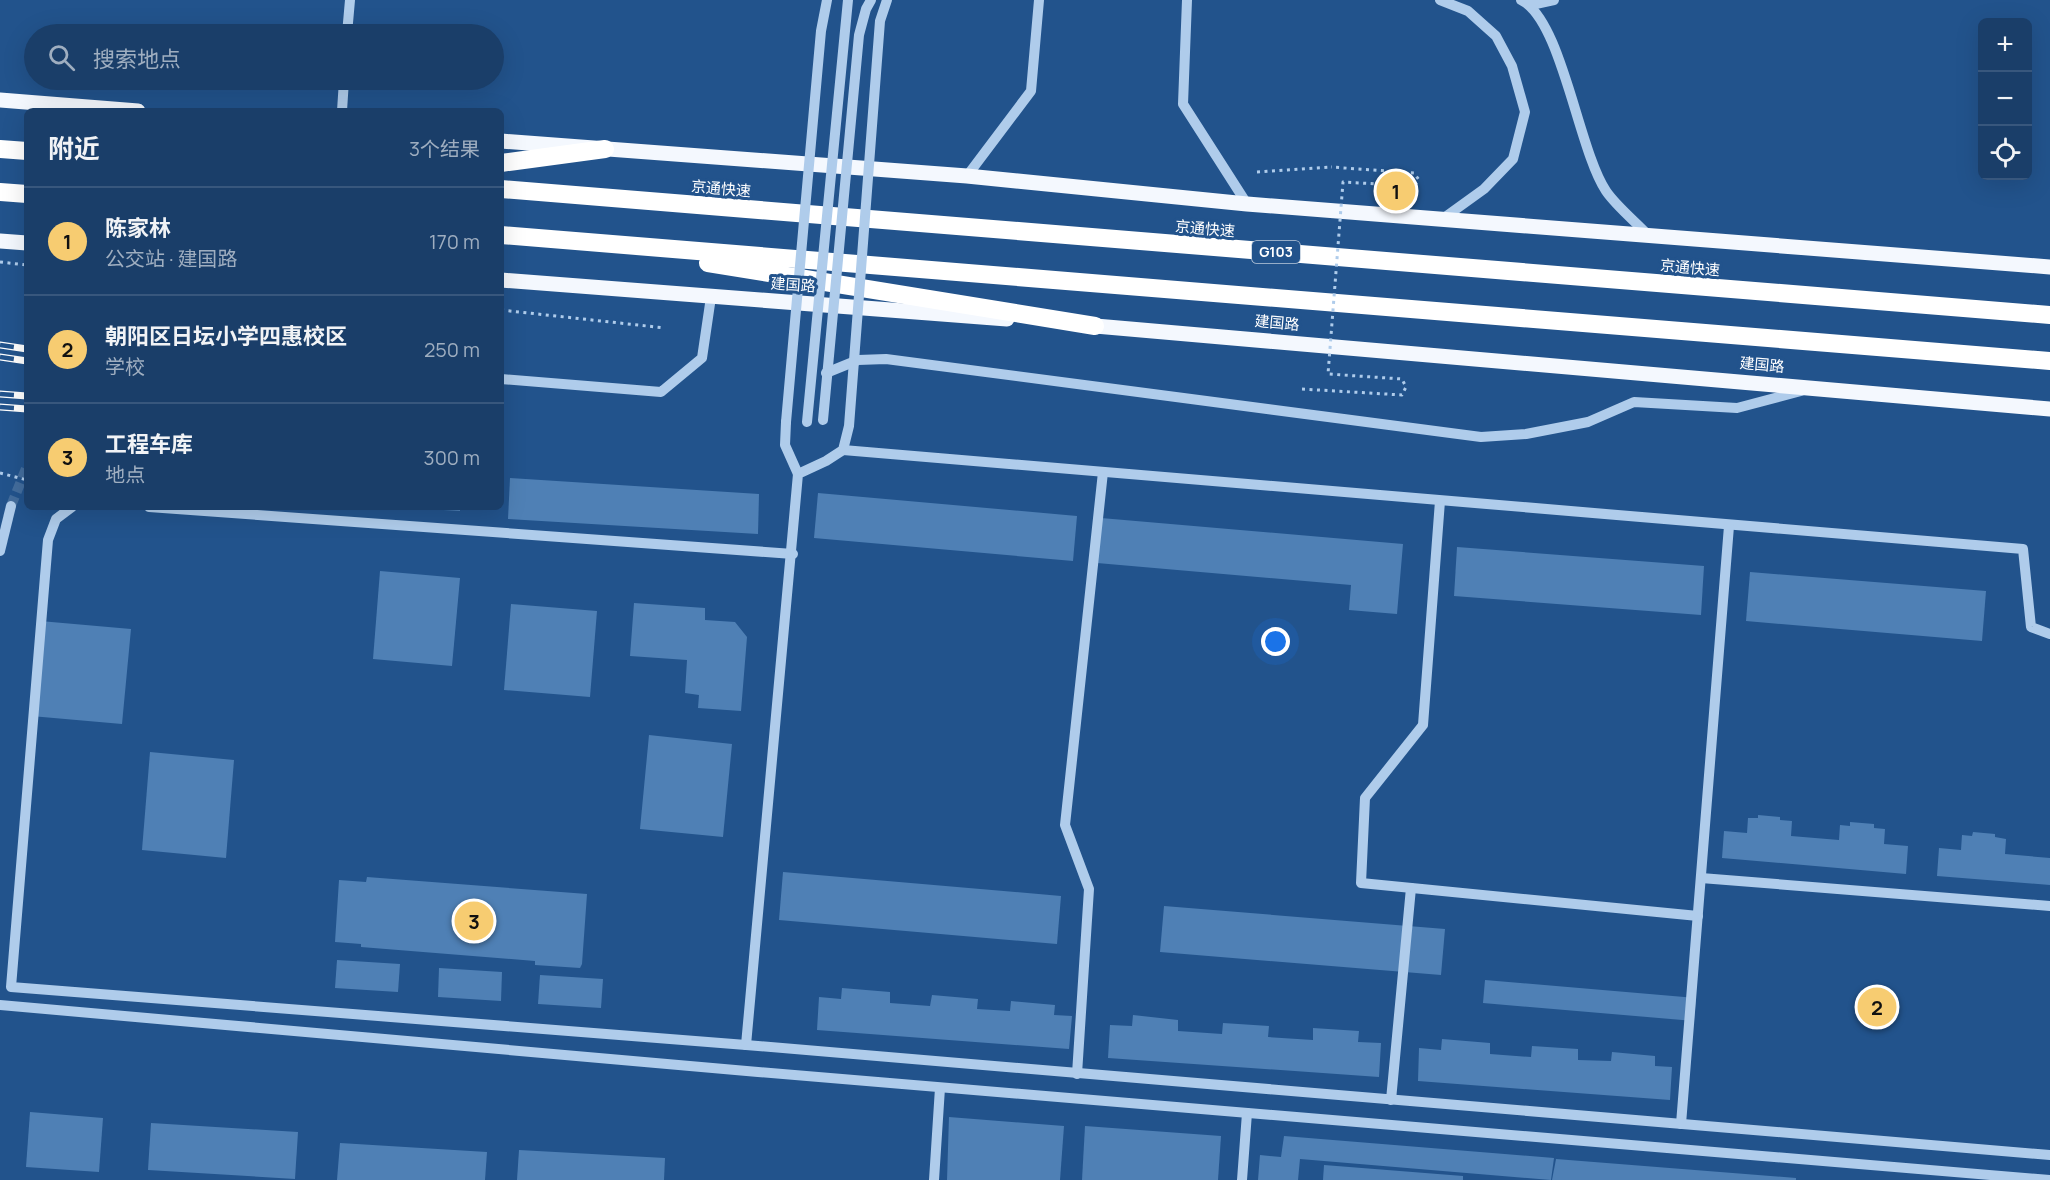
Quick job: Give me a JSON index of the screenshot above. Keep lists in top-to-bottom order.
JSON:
{
  "streets": {
    "highway": ["京通快速", "G103"],
    "main road": ["建国路"]
  },
  "page": {
    "map_buttons": ["+", "−"],
    "search": "搜索地点",
    "heading": ["附近", "3个结果"],
    "pins": ["1", "3", "2"],
    "list": [
      {
        "mark": "1",
        "name": "陈家林",
        "note": "公交站 · 建国路",
        "value": "170 m"
      },
      {
        "mark": "2",
        "name": "朝阳区日坛小学四惠校区",
        "note": "学校",
        "value": "250 m"
      },
      {
        "mark": "3",
        "name": "工程车库",
        "note": "地点",
        "value": "300 m"
      }
    ]
  }
}
